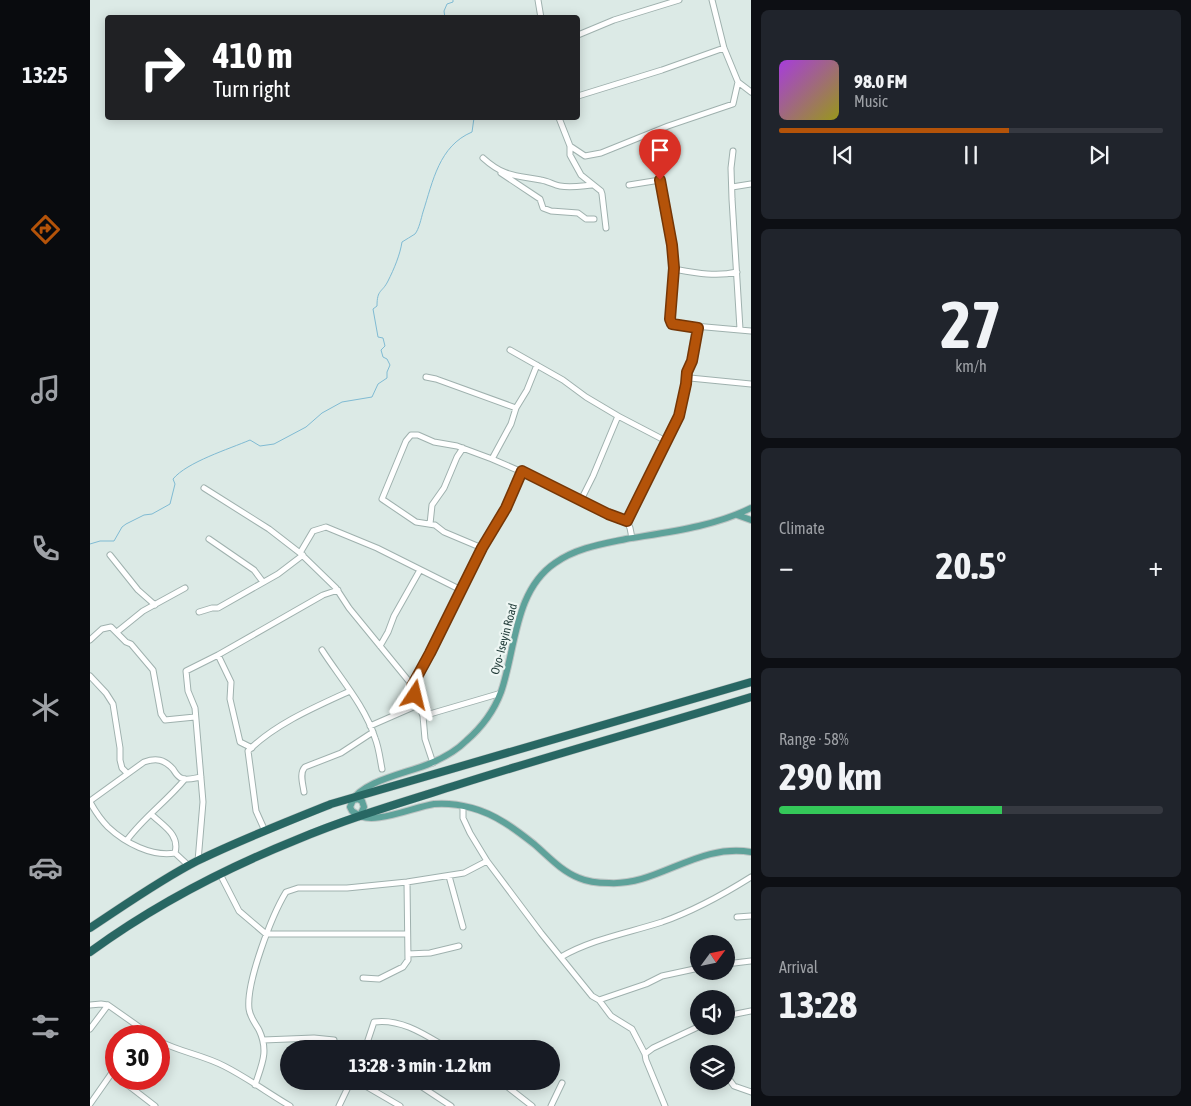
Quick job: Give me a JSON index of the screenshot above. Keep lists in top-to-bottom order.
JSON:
{
  "streets": {
    "main road": ["Oyo- Iseyin Road"]
  },
  "north": "top right",
  "page": {
    "tabs": "13:25",
    "turn": ["410 m", "Turn right"],
    "song": ["98.0 FM", "Music"],
    "tile": [
      ["27", "km/h"],
      "Climate",
      ["Range · 58%", "290 km"],
      ["Arrival", "13:28"]
    ],
    "heat": ["−", "20.5°", "+"],
    "limit": "30",
    "trip": "13:28 · 3 min · 1.2 km"
  }
}
